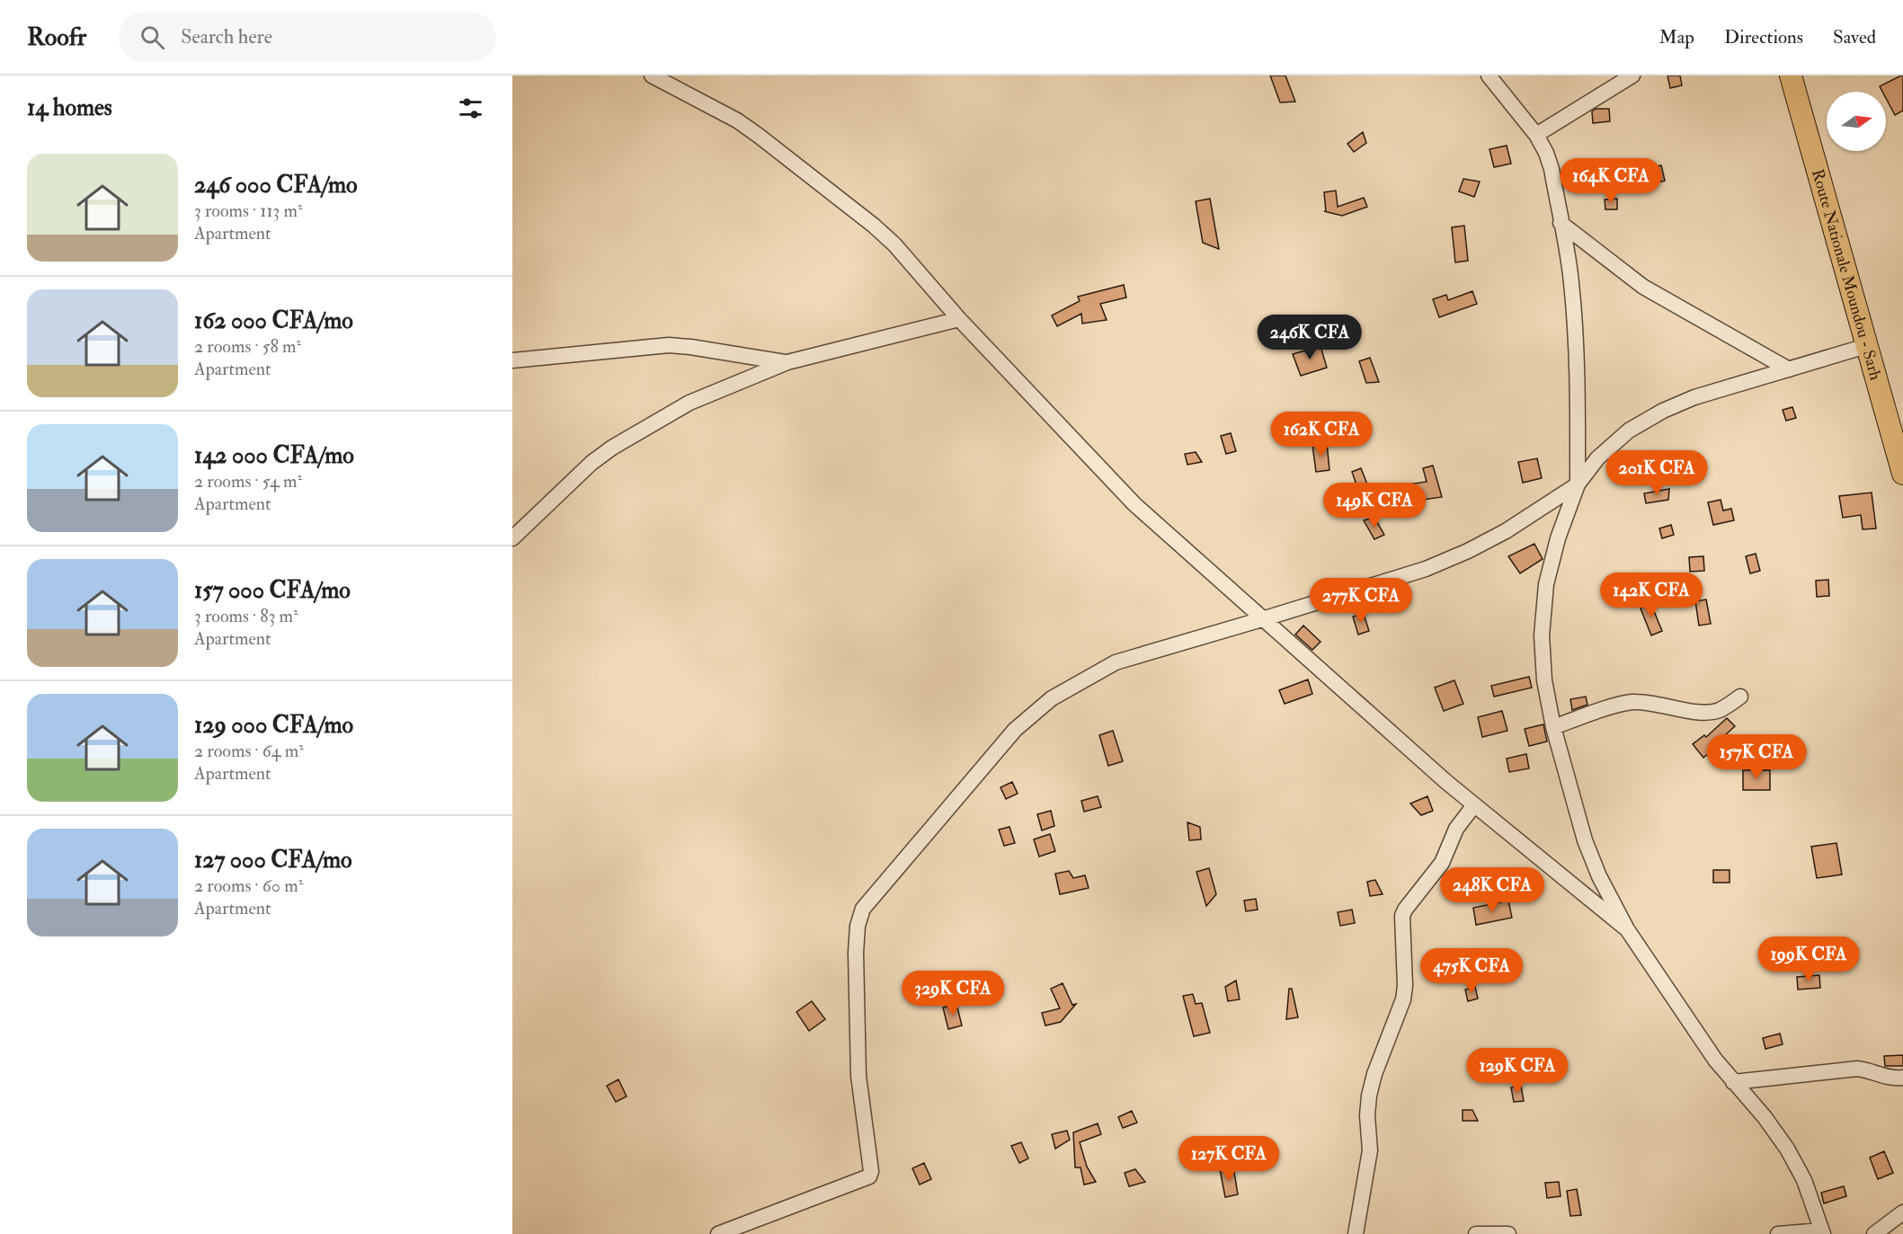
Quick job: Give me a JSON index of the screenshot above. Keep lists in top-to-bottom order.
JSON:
{
  "streets": {
    "highway": ["Route Nationale Moundou - Sarh"]
  },
  "north": "right",
  "page": {
    "header": "Roofr",
    "search": "Search here",
    "nav": ["Map", "Directions", "Saved"],
    "heading": "14 homes",
    "list": [
      {
        "name": "246 000 CFA/mo",
        "note": "3 rooms · 113 m² · Apartment"
      },
      {
        "name": "162 000 CFA/mo",
        "note": "2 rooms · 58 m² · Apartment"
      },
      {
        "name": "142 000 CFA/mo",
        "note": "2 rooms · 54 m² · Apartment"
      },
      {
        "name": "157 000 CFA/mo",
        "note": "3 rooms · 83 m² · Apartment"
      },
      {
        "name": "129 000 CFA/mo",
        "note": "2 rooms · 64 m² · Apartment"
      },
      {
        "name": "127 000 CFA/mo",
        "note": "2 rooms · 60 m² · Apartment"
      }
    ],
    "price": [
      "164K CFA",
      "246K CFA",
      "162K CFA",
      "201K CFA",
      "149K CFA",
      "142K CFA",
      "277K CFA",
      "157K CFA",
      "248K CFA",
      "199K CFA",
      "475K CFA",
      "329K CFA",
      "129K CFA",
      "127K CFA"
    ]
  }
}
